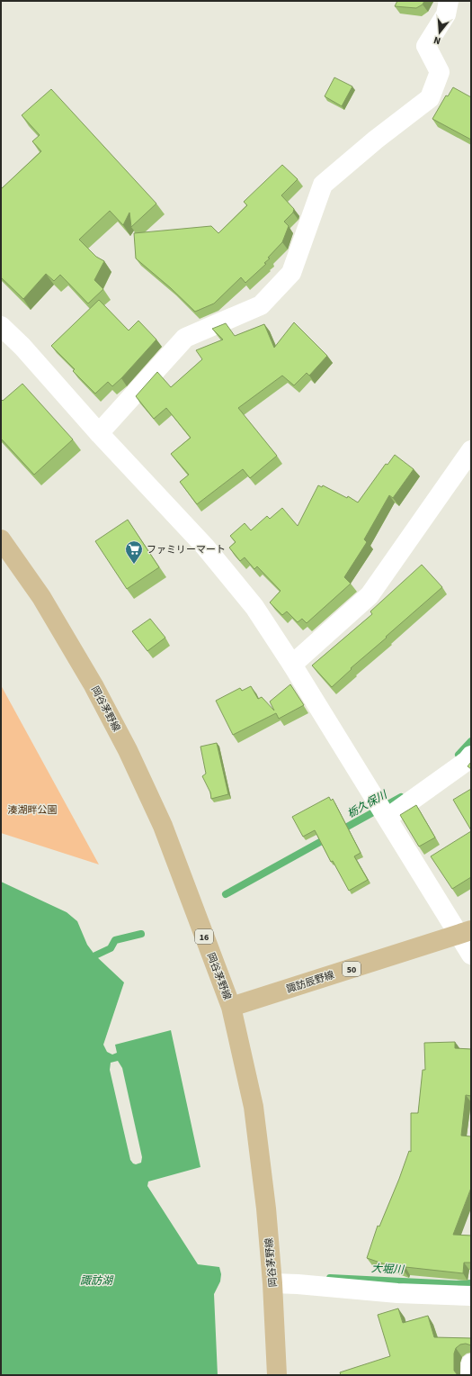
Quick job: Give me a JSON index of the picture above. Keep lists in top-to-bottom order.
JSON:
{
  "streets": {
    "main road": [
      "岡谷茅野線",
      "16",
      "50",
      "諏訪辰野線"
    ]
  },
  "crossings": [
    ["岡谷茅野線", "諏訪辰野線"]
  ],
  "water": ["栃久保川", "大堀川", "諏訪湖"],
  "parks": ["湊湖畔公園"],
  "places": {
    "supermarket": ["ファミリーマート"]
  },
  "north": "bottom"
}
